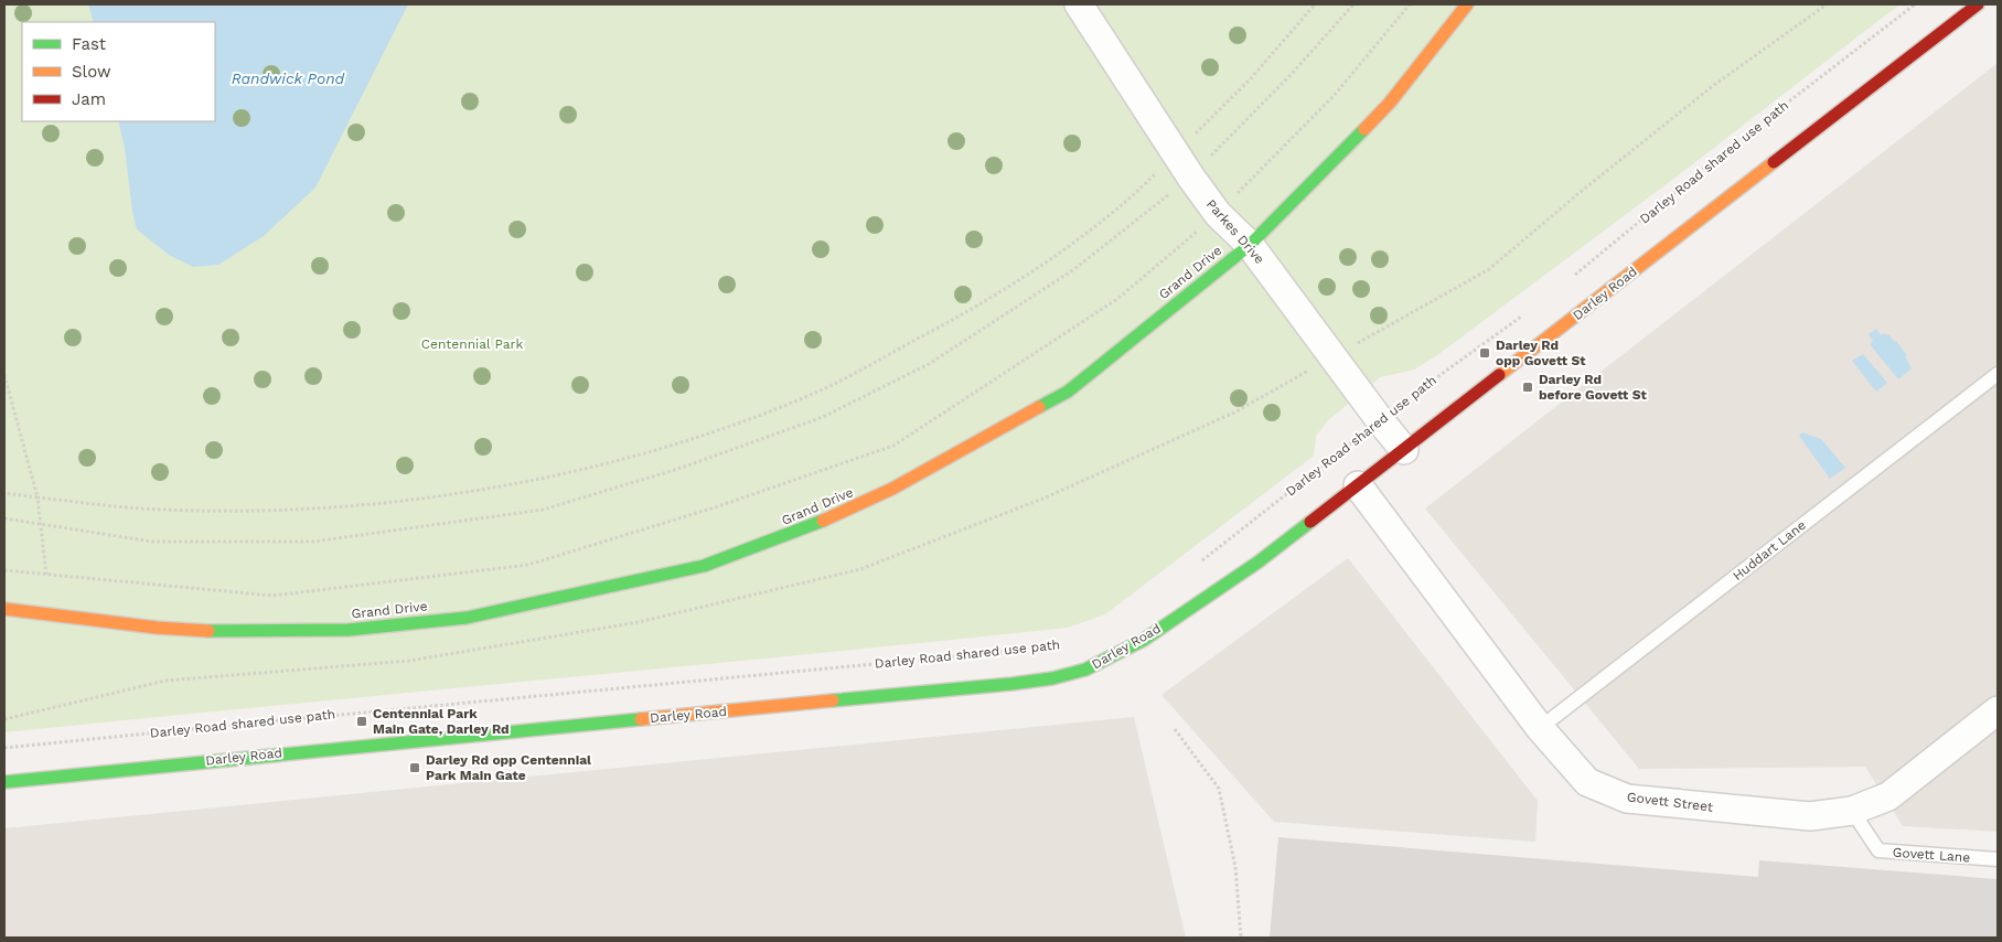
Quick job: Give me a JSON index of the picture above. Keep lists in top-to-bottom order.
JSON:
{
  "streets": {
    "main road": ["Grand Drive", "Darley Road"],
    "street": ["Parkes Drive", "Govett Street"],
    "lane": ["Huddart Lane", "Govett Lane"],
    "path": ["Darley Road shared use path"]
  },
  "crossings": [
    ["Darley Road shared use path", "Parkes Drive"],
    ["Parkes Drive", "Grand Drive"],
    ["Parkes Drive", "Darley Road"],
    ["Darley Road", "Govett Street"],
    ["Huddart Lane", "Govett Street"],
    ["Govett Street", "Govett Lane"]
  ],
  "water": ["Randwick Pond"],
  "parks": ["Centennial Park"],
  "places": {
    "transit": [
      "Darley Rd opp Govett St",
      "Darley Rd before Govett St",
      "Centennial Park Main Gate, Darley Rd",
      "Darley Rd opp Centennial Park Main Gate"
    ]
  },
  "legend": ["Fast", "Slow", "Jam"]
}
